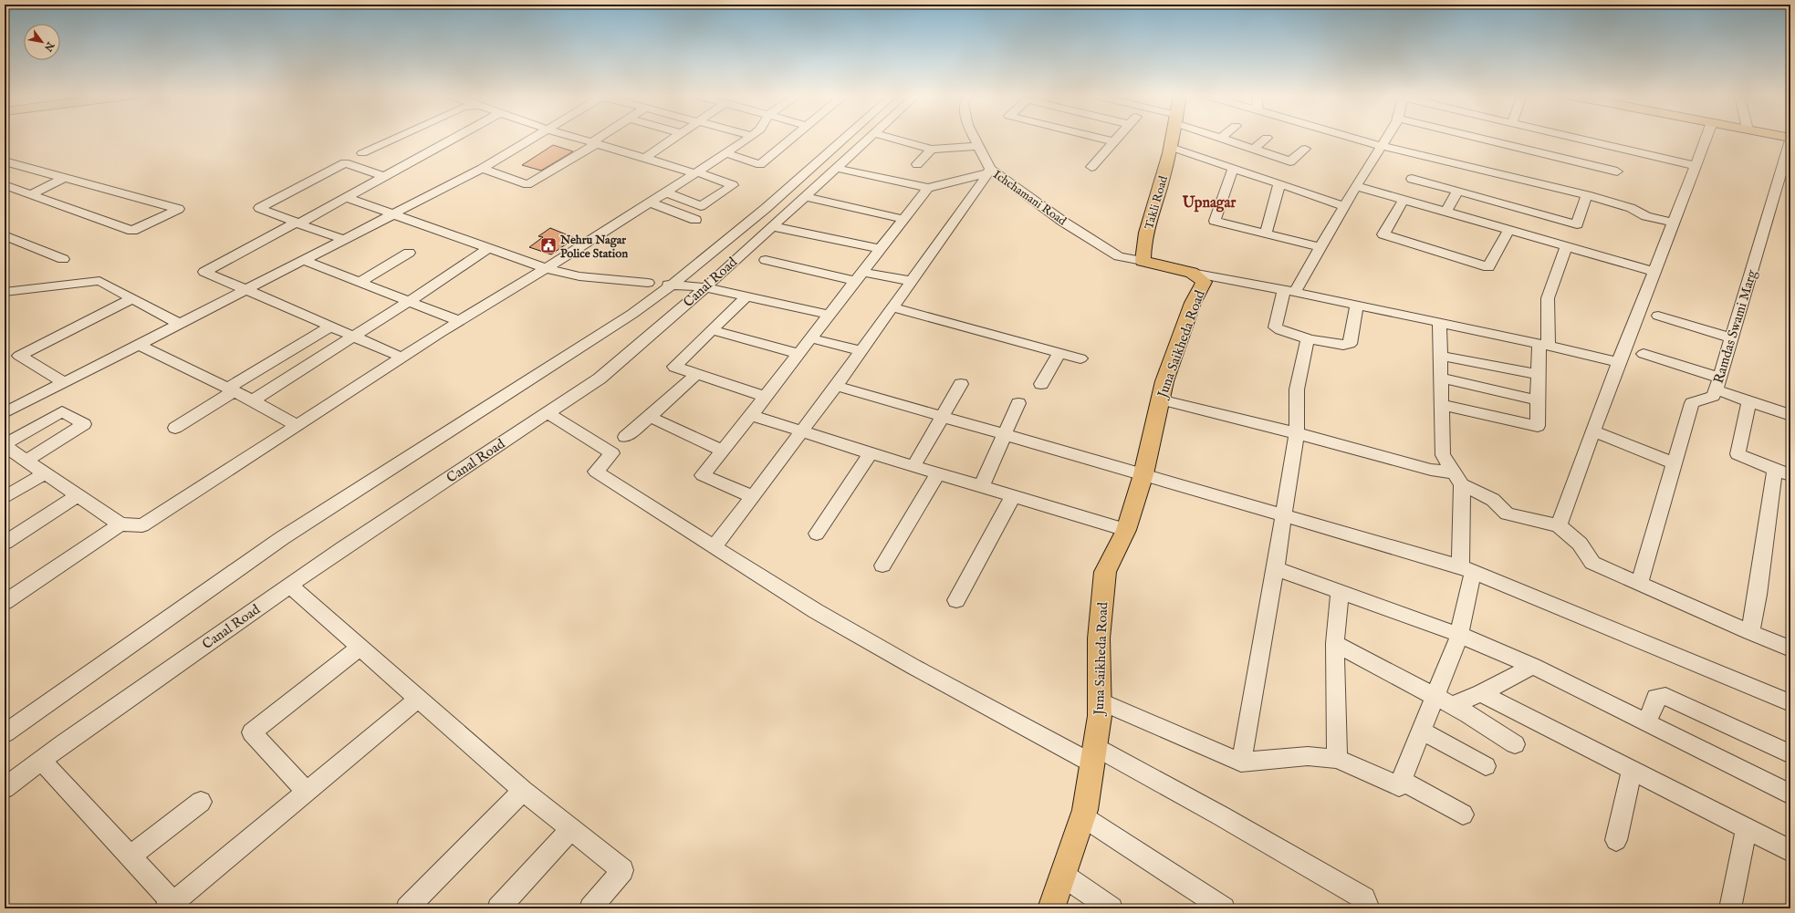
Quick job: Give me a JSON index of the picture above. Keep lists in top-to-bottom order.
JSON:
{
  "streets": {
    "main road": ["Takli Road", "Juna Saikheda Road"],
    "street": ["Ichchamani Road", "Canal Road", "Ramdas Swami Marg"]
  },
  "crossings": [
    ["Ichchamani Road", "Takli Road"]
  ],
  "districts": ["Upnagar"],
  "places": {
    "public building": ["Nehru Nagar Police Station"]
  },
  "north": "bottom right"
}
